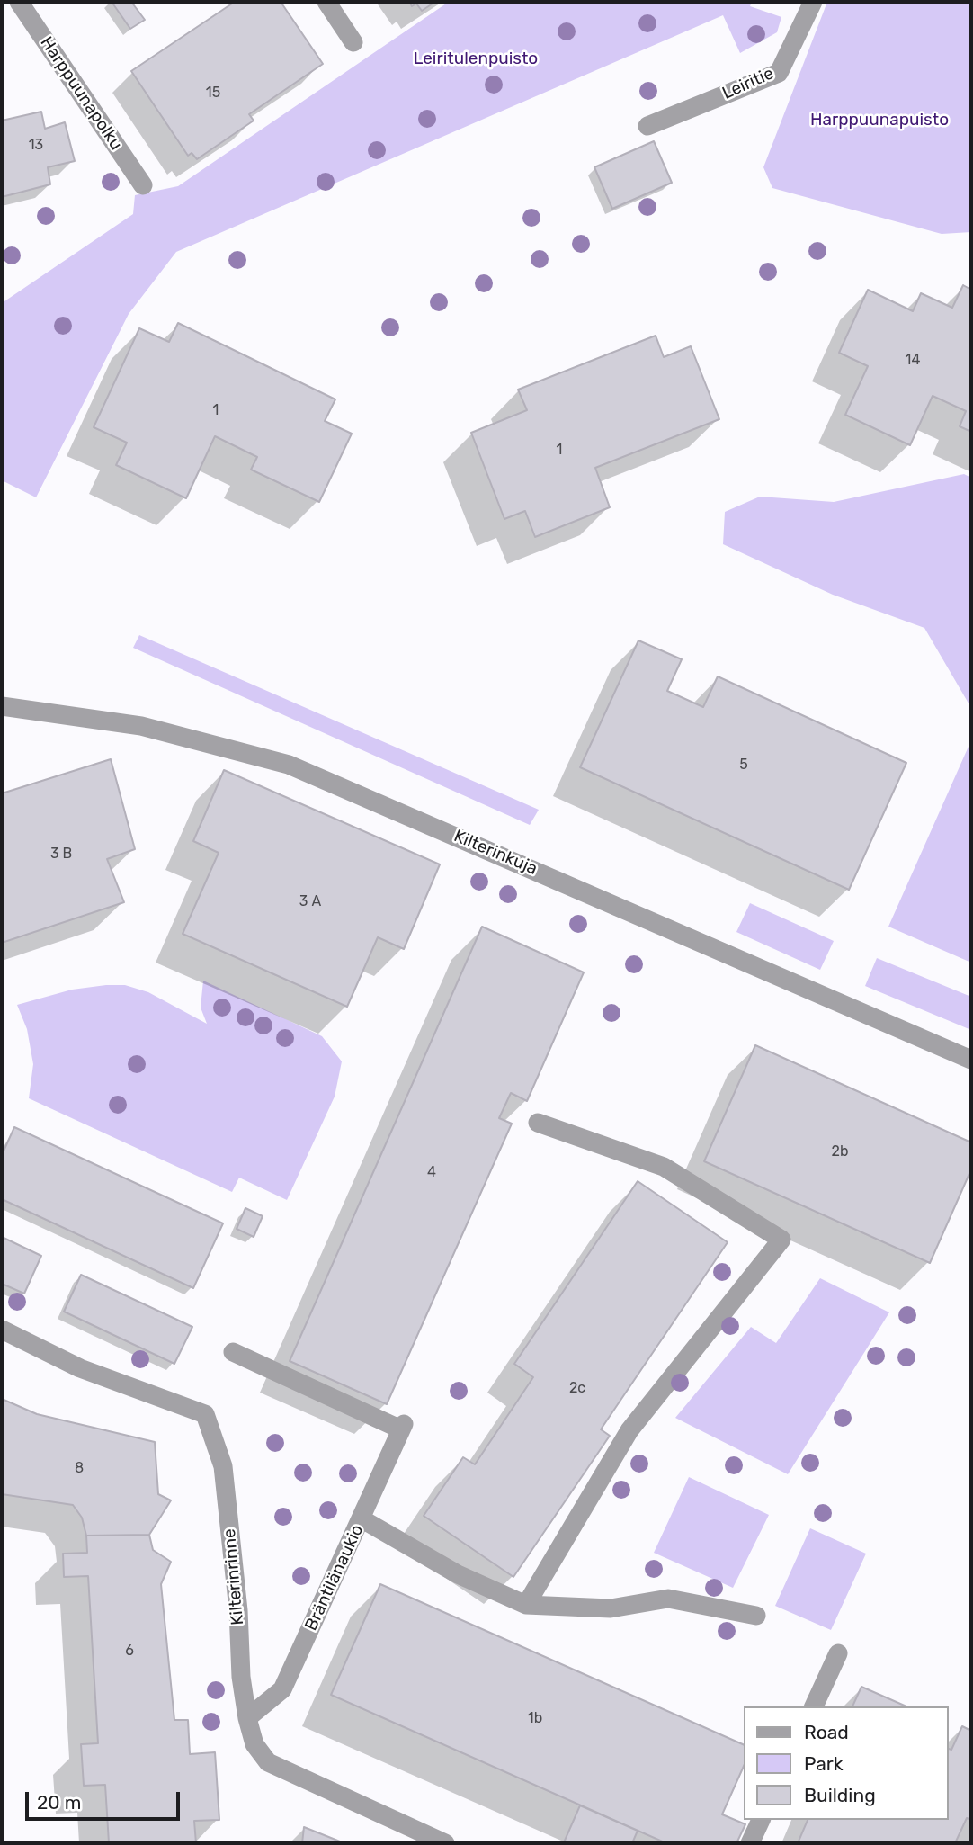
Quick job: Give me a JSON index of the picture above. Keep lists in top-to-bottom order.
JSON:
{
  "streets": {
    "street": [
      "Leiritie",
      "Harppuunapolku",
      "Kilterinkuja",
      "Kilterinrinne",
      "Bräntilänaukio"
    ]
  },
  "crossings": [
    ["Kilterinrinne", "Bräntilänaukio"]
  ],
  "parks": ["Leiritulenpuisto", "Harppuunapuisto"],
  "house_numbers": [
    "15",
    "13",
    "14",
    "1",
    "1",
    "5",
    "3 B",
    "3 A",
    "2b",
    "4",
    "2c",
    "8",
    "6",
    "1b"
  ],
  "legend": ["Road", "Park", "Building"],
  "scale_bar": "20 m"
}
